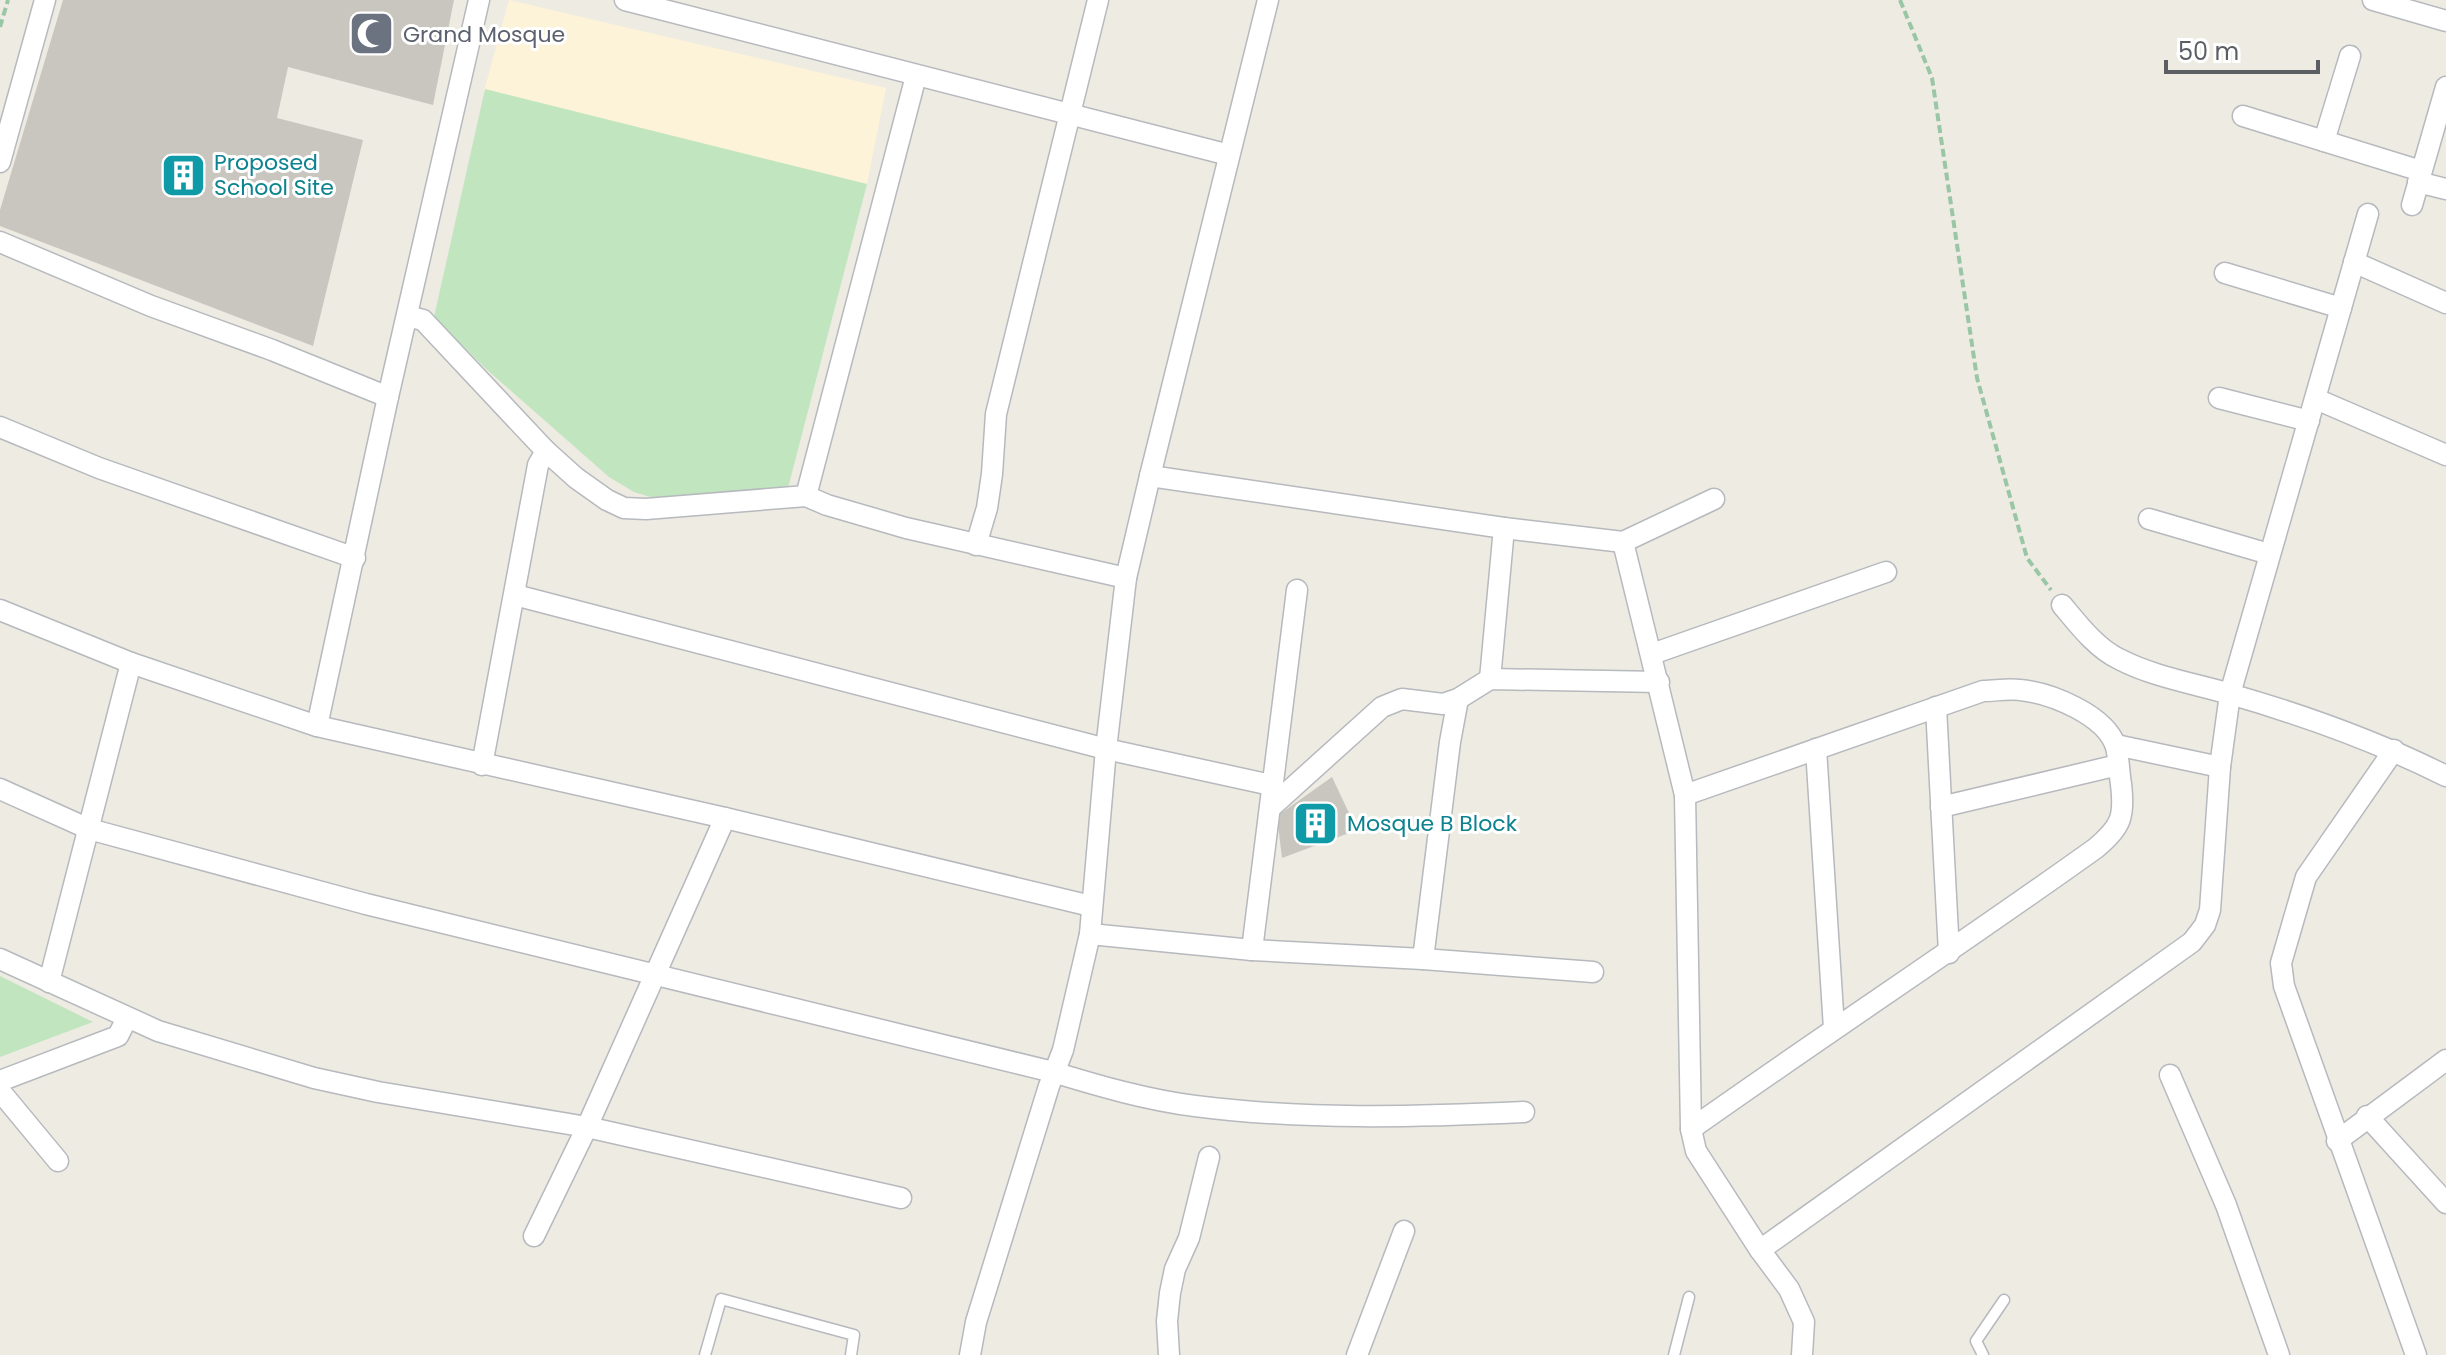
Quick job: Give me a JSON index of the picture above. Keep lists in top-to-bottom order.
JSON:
{
  "places": {
    "mosque": ["Grand Mosque"],
    "building": ["Proposed School Site", "Mosque B Block"]
  },
  "scale_bar": "50 m"
}
